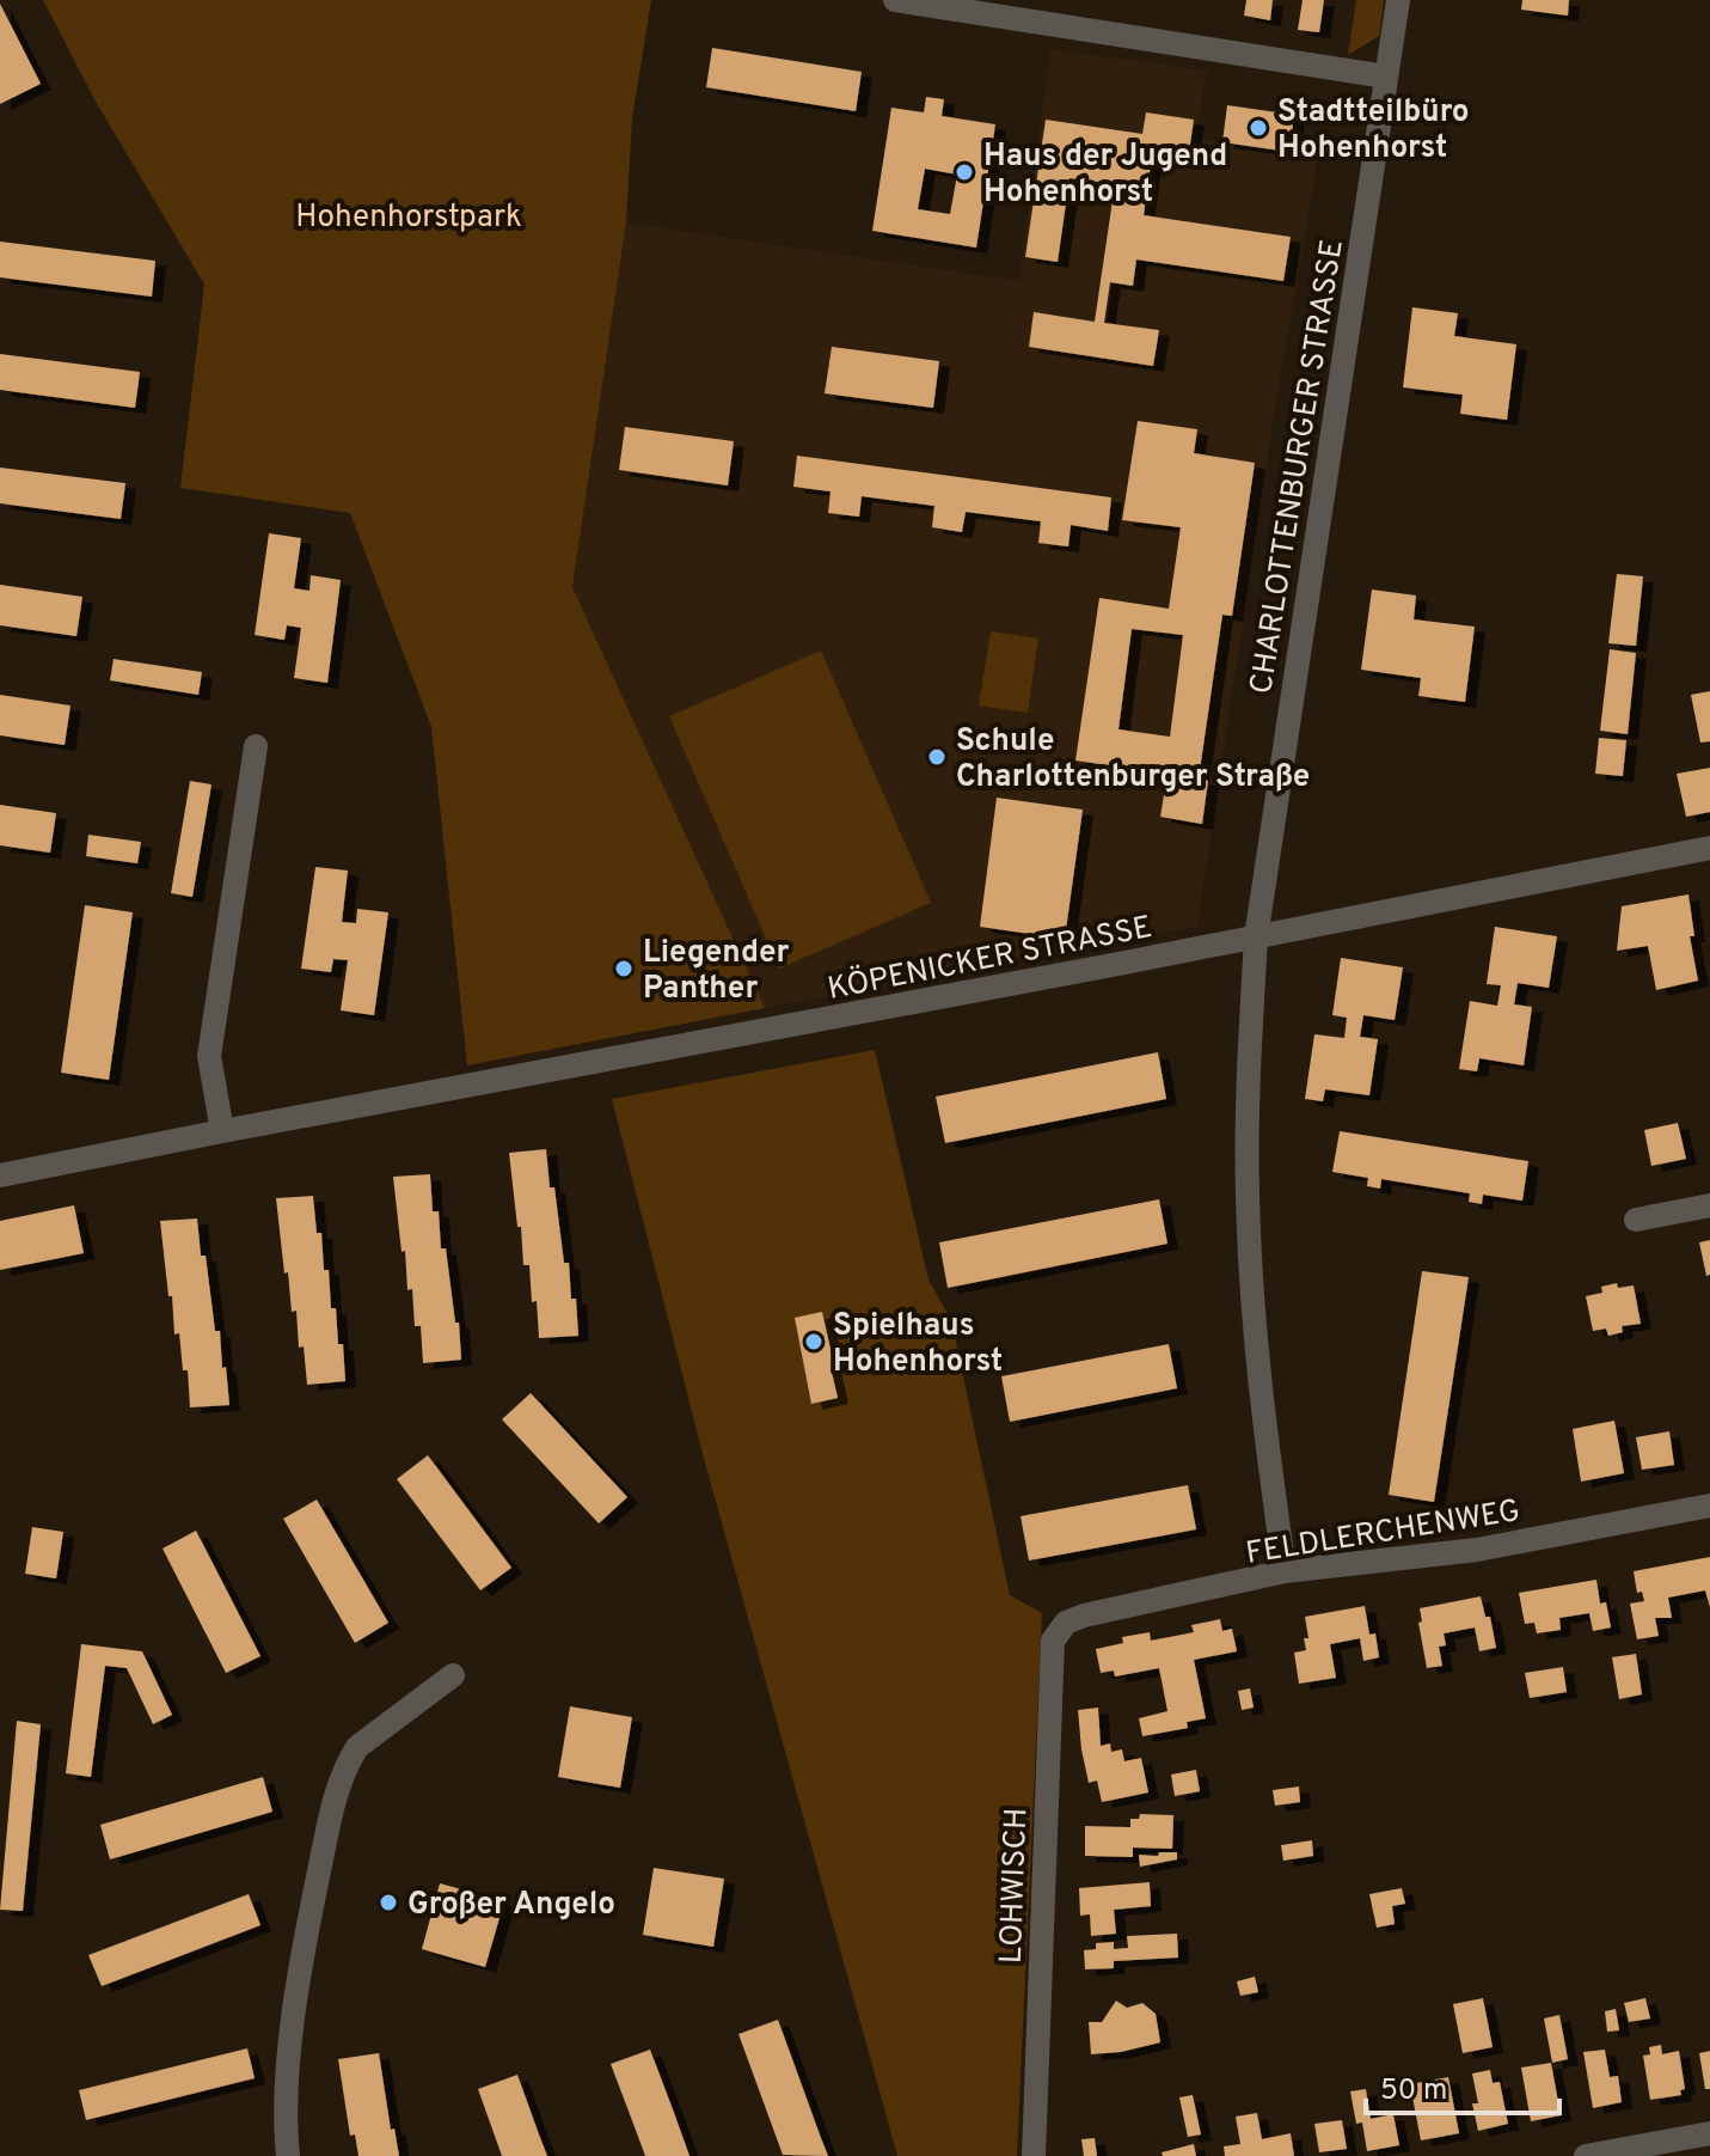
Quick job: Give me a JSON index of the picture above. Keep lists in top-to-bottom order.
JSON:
{
  "streets": {
    "street": [
      "CHARLOTTENBURGER STRASSE",
      "KÖPENICKER STRASSE",
      "FELDLERCHENWEG",
      "LOHWISCH"
    ]
  },
  "crossings": [
    ["CHARLOTTENBURGER STRASSE", "KÖPENICKER STRASSE"],
    ["CHARLOTTENBURGER STRASSE", "FELDLERCHENWEG"],
    ["FELDLERCHENWEG", "LOHWISCH"]
  ],
  "parks": ["Hohenhorstpark"],
  "places": [
    "Stadtteilbüro Hohenhorst",
    "Haus der Jugend Hohenhorst",
    "Schule Charlottenburger Straße",
    "Liegender Panther",
    "Spielhaus Hohenhorst",
    "Großer Angelo"
  ],
  "scale_bar": "50 m"
}
